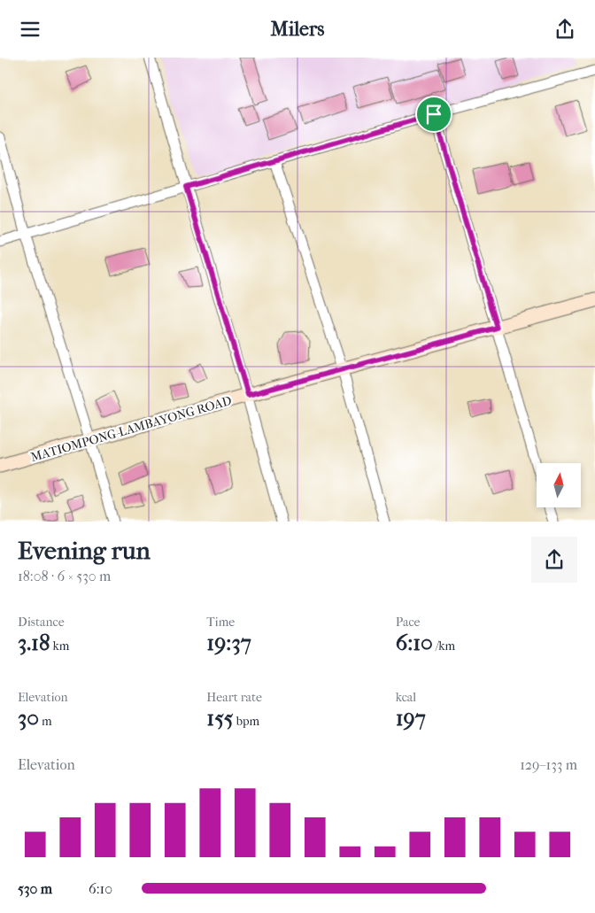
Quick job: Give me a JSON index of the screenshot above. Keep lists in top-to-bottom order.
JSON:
{
  "streets": {
    "main road": ["MATIOMPONG-LAMBAYONG ROAD"]
  },
  "north": "top",
  "page": {
    "header": "Milers",
    "heading": ["Evening run", "18:08 · 6 × 530 m"],
    "stats": [
      ["Distance", "3.18 km"],
      ["Time", "19:37"],
      ["Pace", "6:10 /km"],
      ["Elevation", "30 m"],
      ["Heart rate", "155 bpm"],
      ["kcal", "197"]
    ],
    "chart": ["Elevation", "129–133 m"],
    "list": [
      {
        "name": "530 m",
        "note": "6:10"
      }
    ]
  }
}
